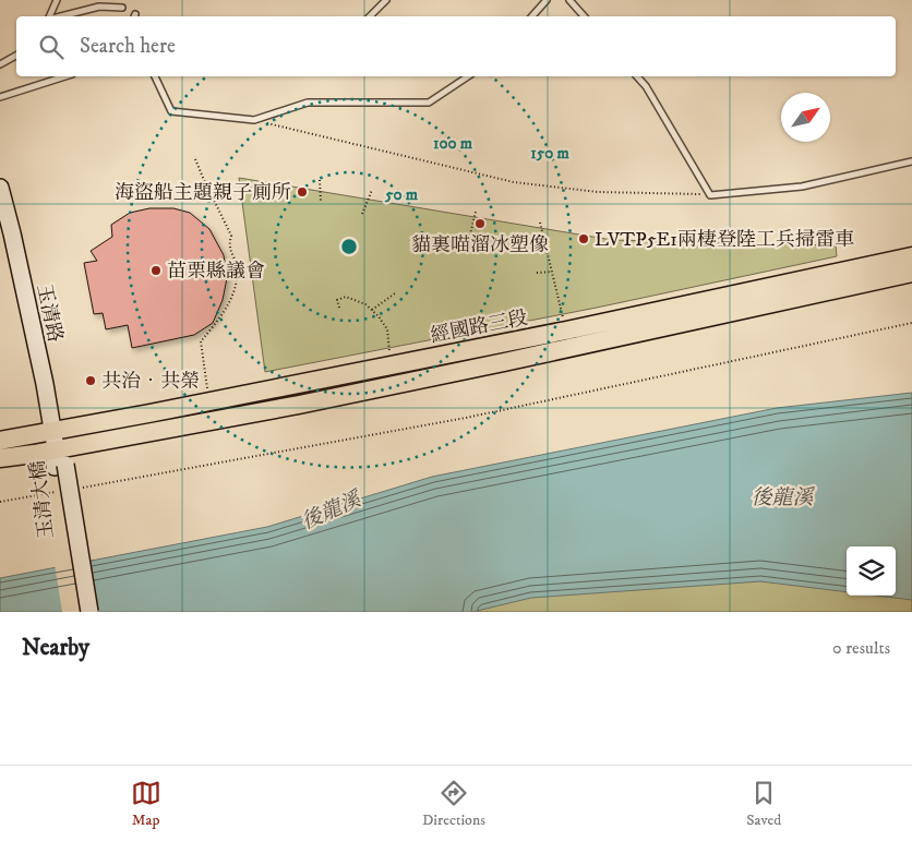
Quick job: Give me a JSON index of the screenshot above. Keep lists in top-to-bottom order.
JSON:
{
  "streets": {
    "main road": ["經國路三段"],
    "street": ["玉清路", "玉清大橋"]
  },
  "crossings": [
    ["玉清路", "經國路三段"],
    ["玉清路", "玉清大橋"],
    ["經國路三段", "玉清大橋"]
  ],
  "water": ["後龍溪"],
  "places": [
    "海盜船主題親子廁所",
    "貓裏喵溜冰塑像",
    "LVTP5E1兩棲登陸工兵掃雷車",
    "苗栗縣議會",
    "共治‧共榮"
  ],
  "north": "top right",
  "page": {
    "search": "Search here",
    "heading": ["Nearby", "0 results"],
    "nav": ["Map", "Directions", "Saved"]
  },
  "rings": ["100 m", "150 m", "50 m"]
}
